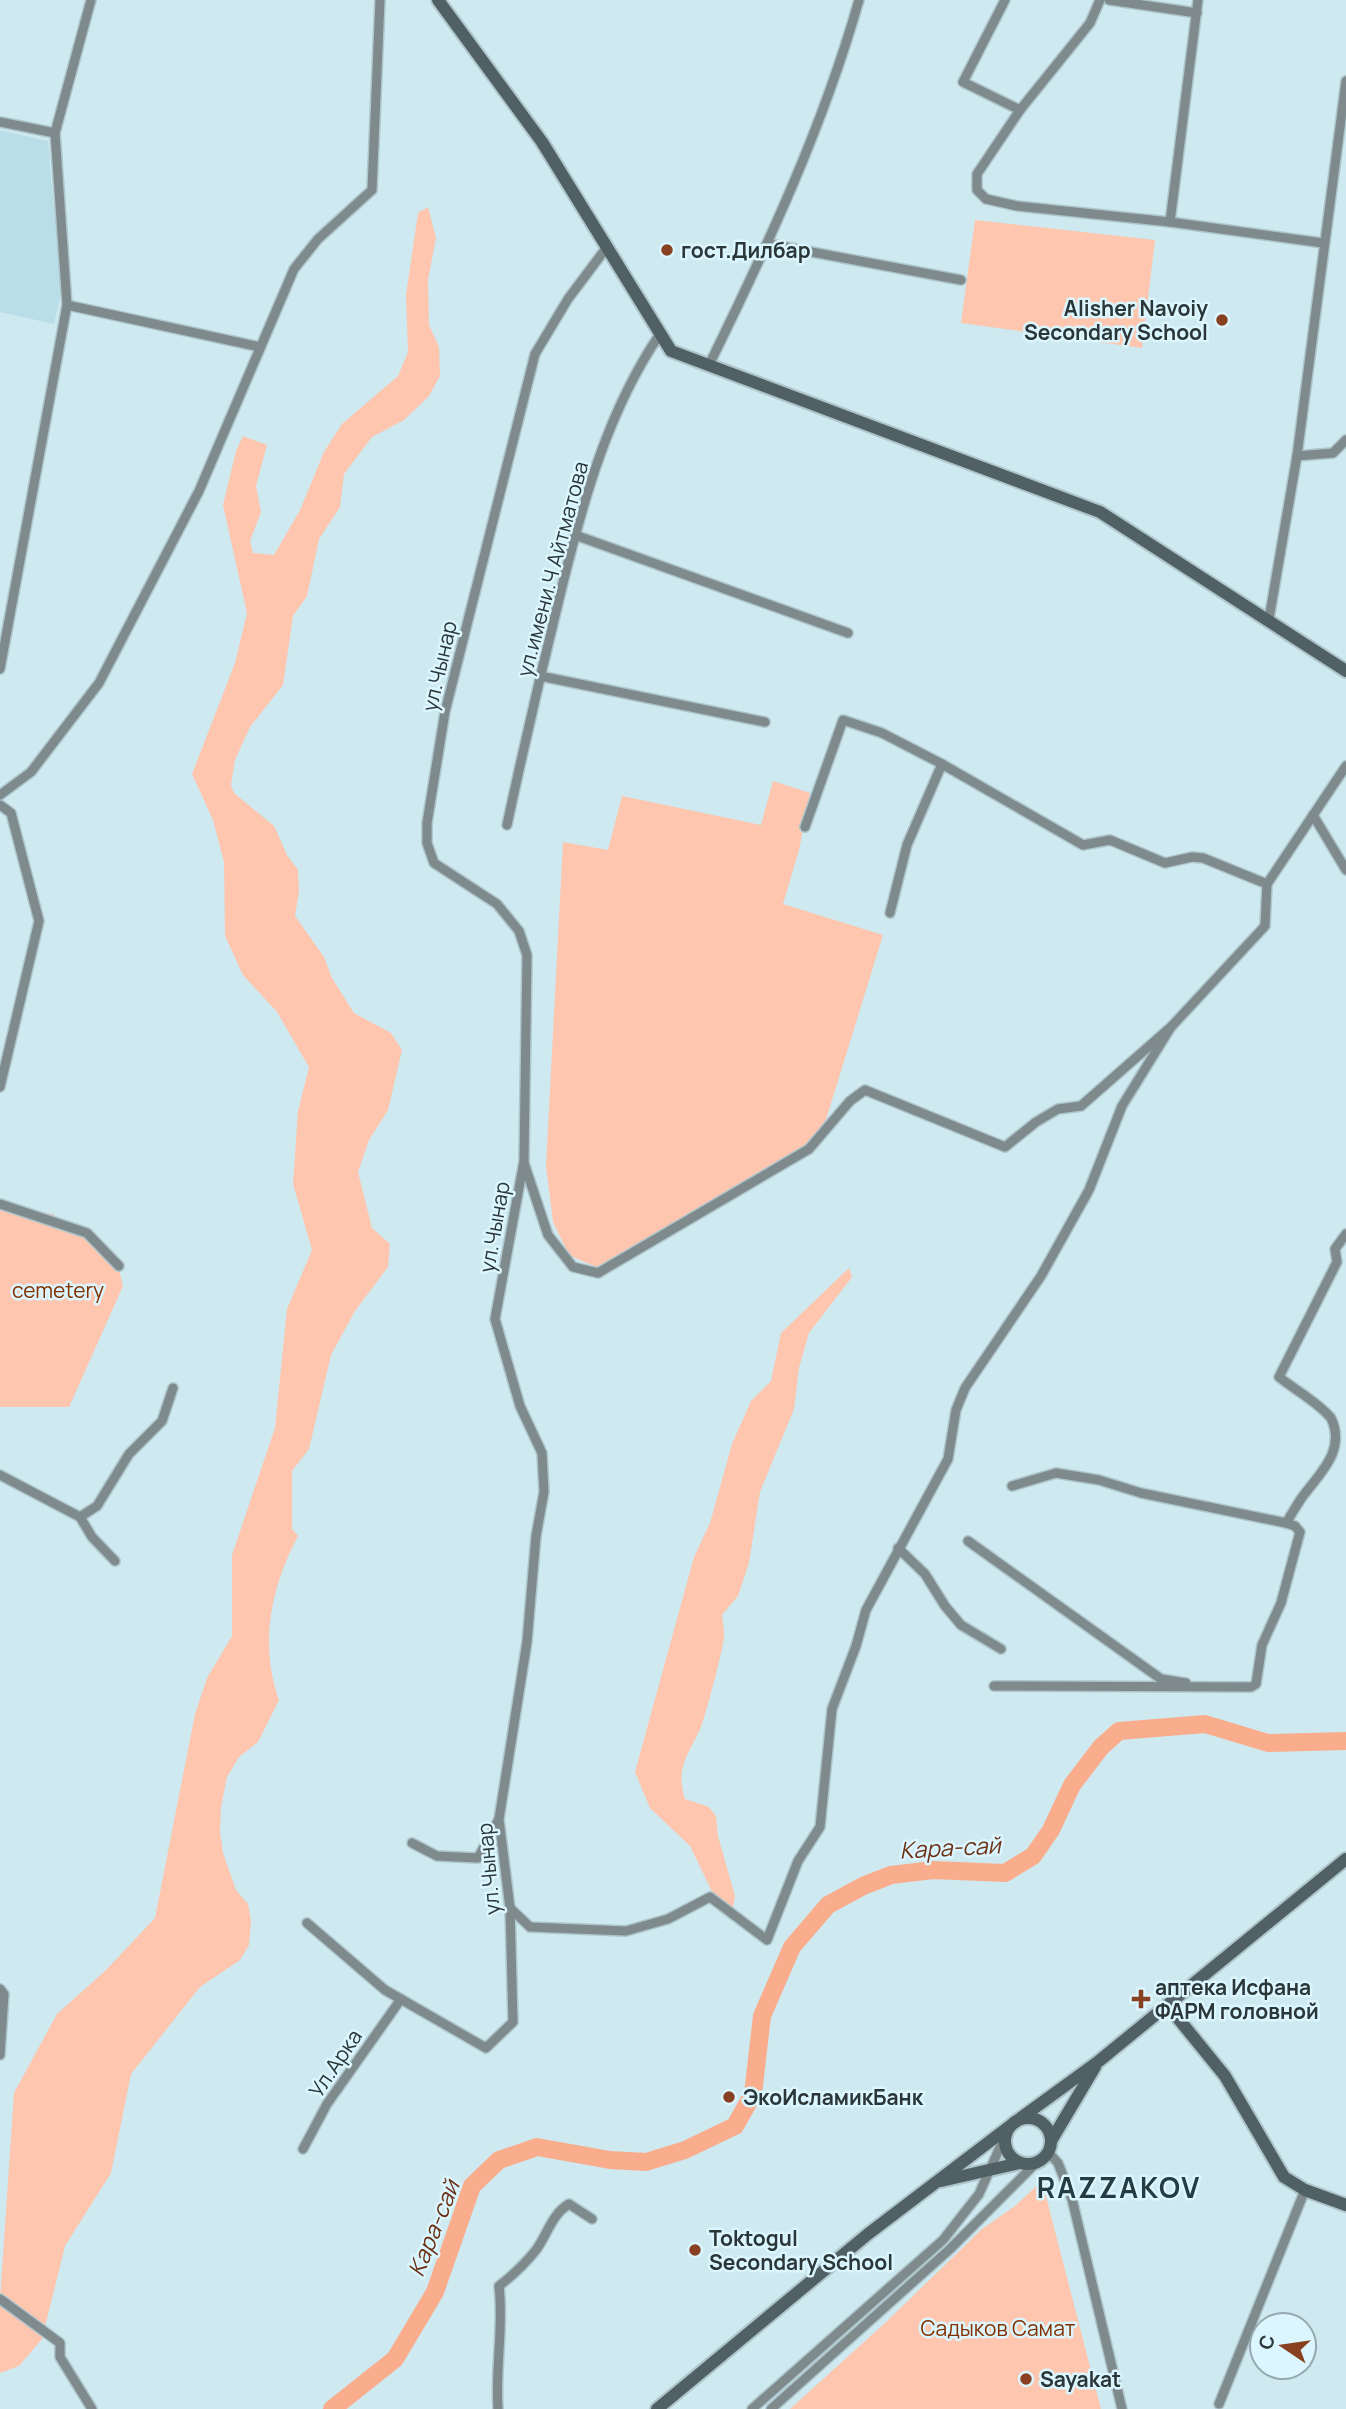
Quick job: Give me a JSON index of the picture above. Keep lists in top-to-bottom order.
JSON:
{
  "streets": {
    "street": ["ул.имени.Ч Айтматова", "ул.Чынар", "Ул.Арка"]
  },
  "crossings": [
    ["ул.Чынар", "Ул.Арка"]
  ],
  "districts": ["RAZZAKOV"],
  "water": ["Кара-сай"],
  "parks": ["cemetery", "Садыков Самат"],
  "places": {
    "other": [
      "гост.Дилбар",
      "Alisher Navoiy Secondary School",
      "ЭкоИсламикБанк",
      "Toktogul Secondary School",
      "Sayakat"
    ],
    "health": ["аптека Исфана ФАРМ головной"]
  },
  "north": "left"
}
